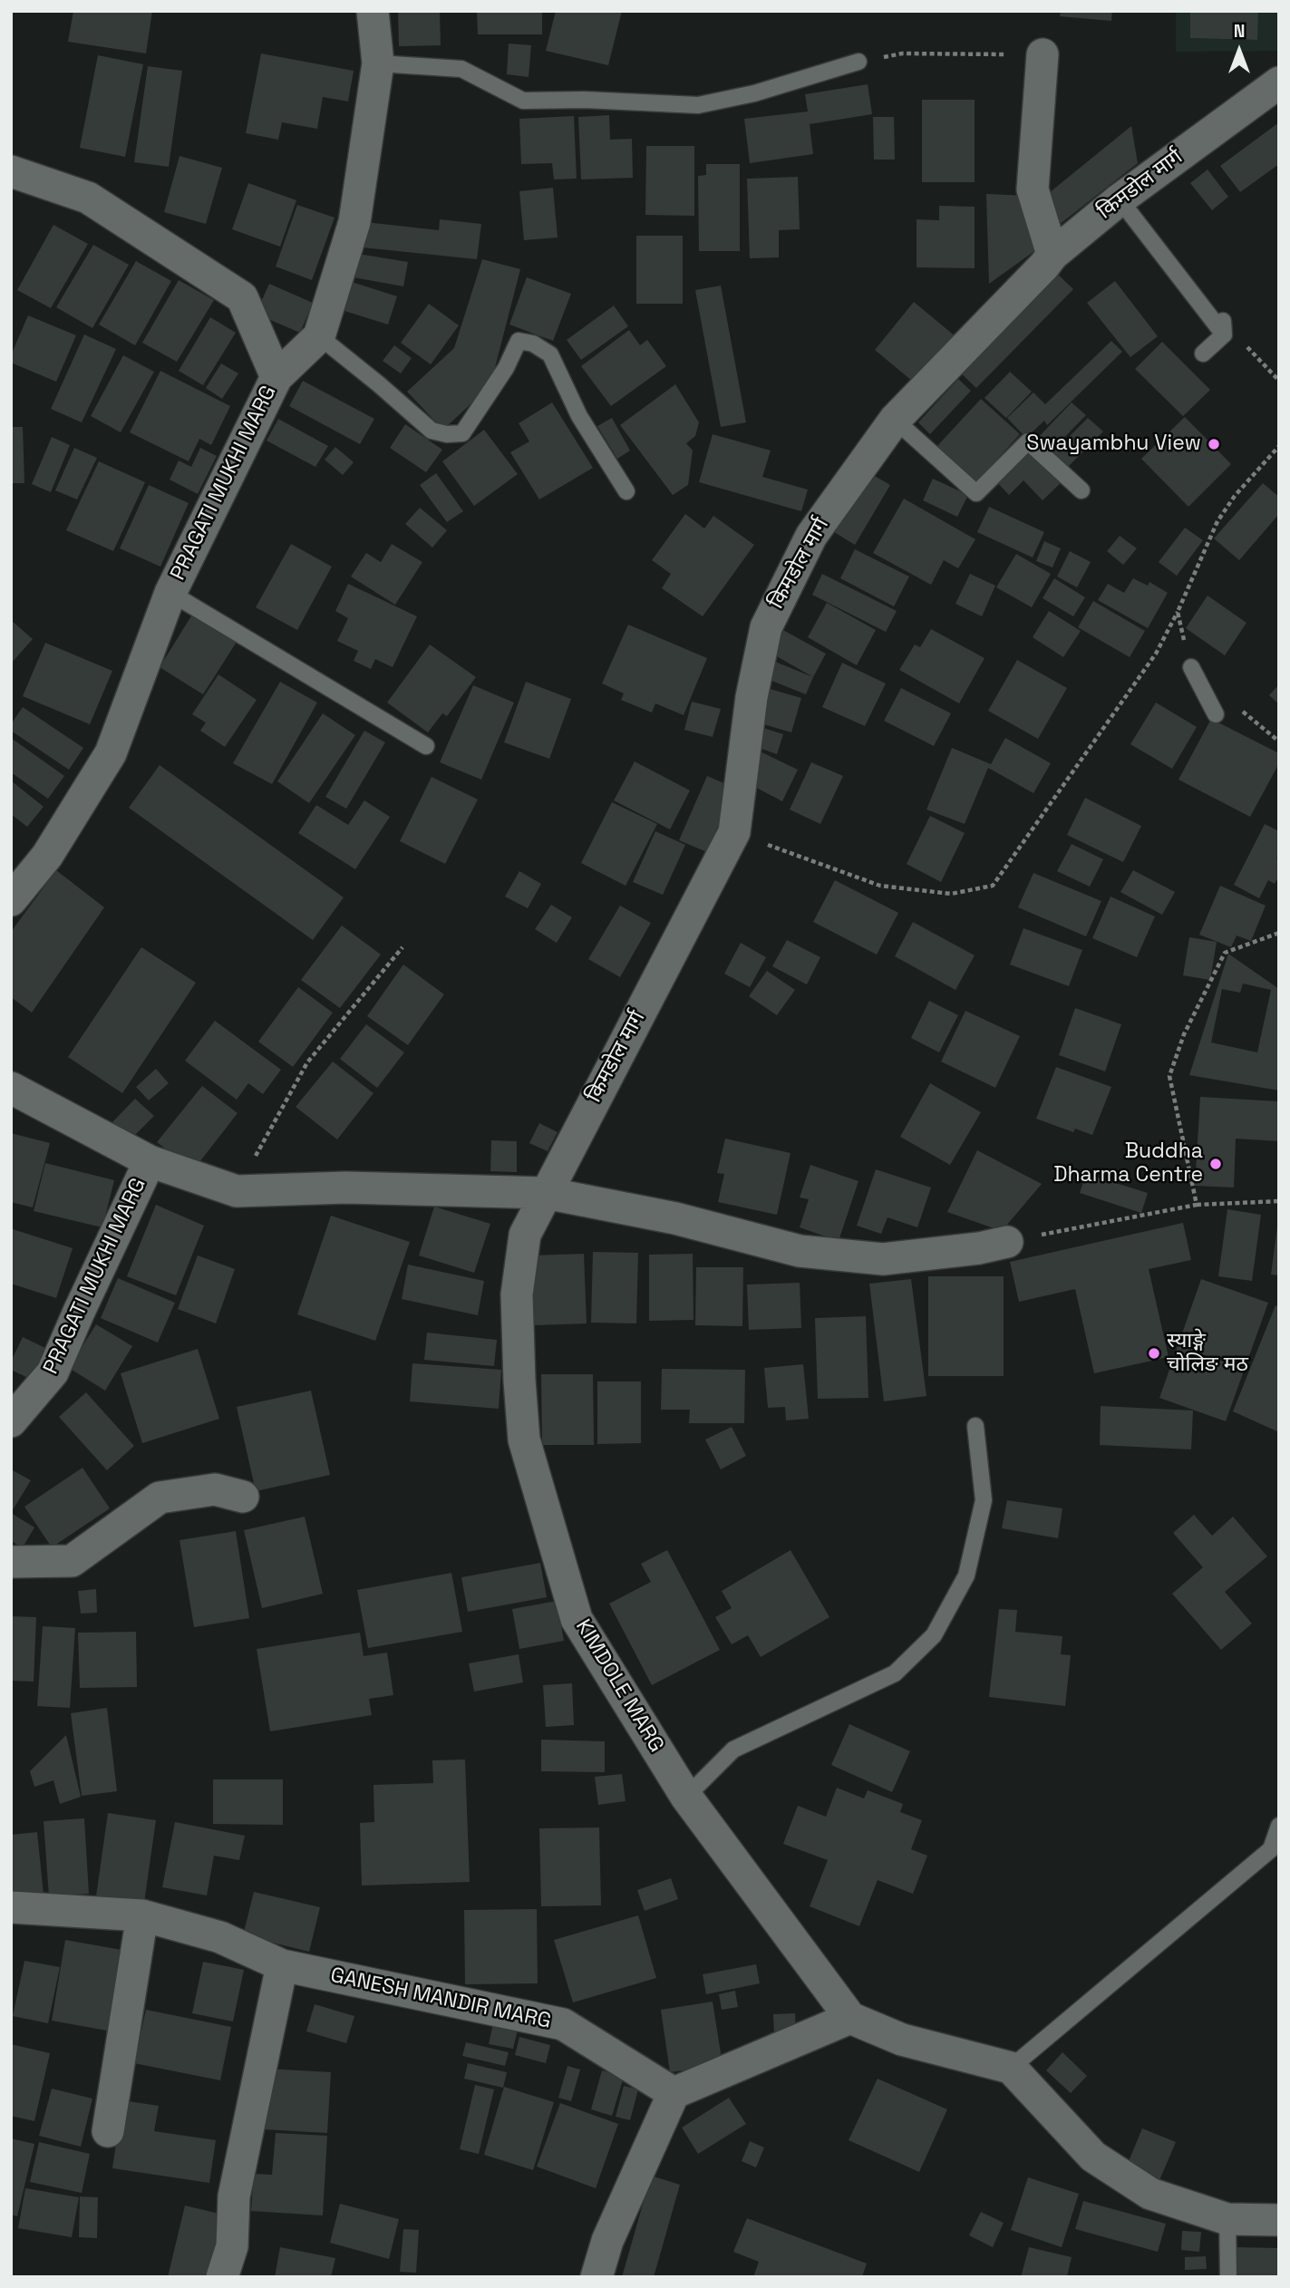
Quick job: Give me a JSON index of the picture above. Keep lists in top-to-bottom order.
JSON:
{
  "streets": {
    "street": [
      "किमडोल मार्ग",
      "PRAGATI MUKHI MARG",
      "KIMDOLE MARG",
      "GANESH MANDIR MARG"
    ]
  },
  "crossings": [
    ["किमडोल मार्ग", "KIMDOLE MARG"]
  ],
  "places": ["Swayambhu View", "Buddha Dharma Centre", "स्याङ्गे चोलिङ मठ"],
  "north": "top"
}
